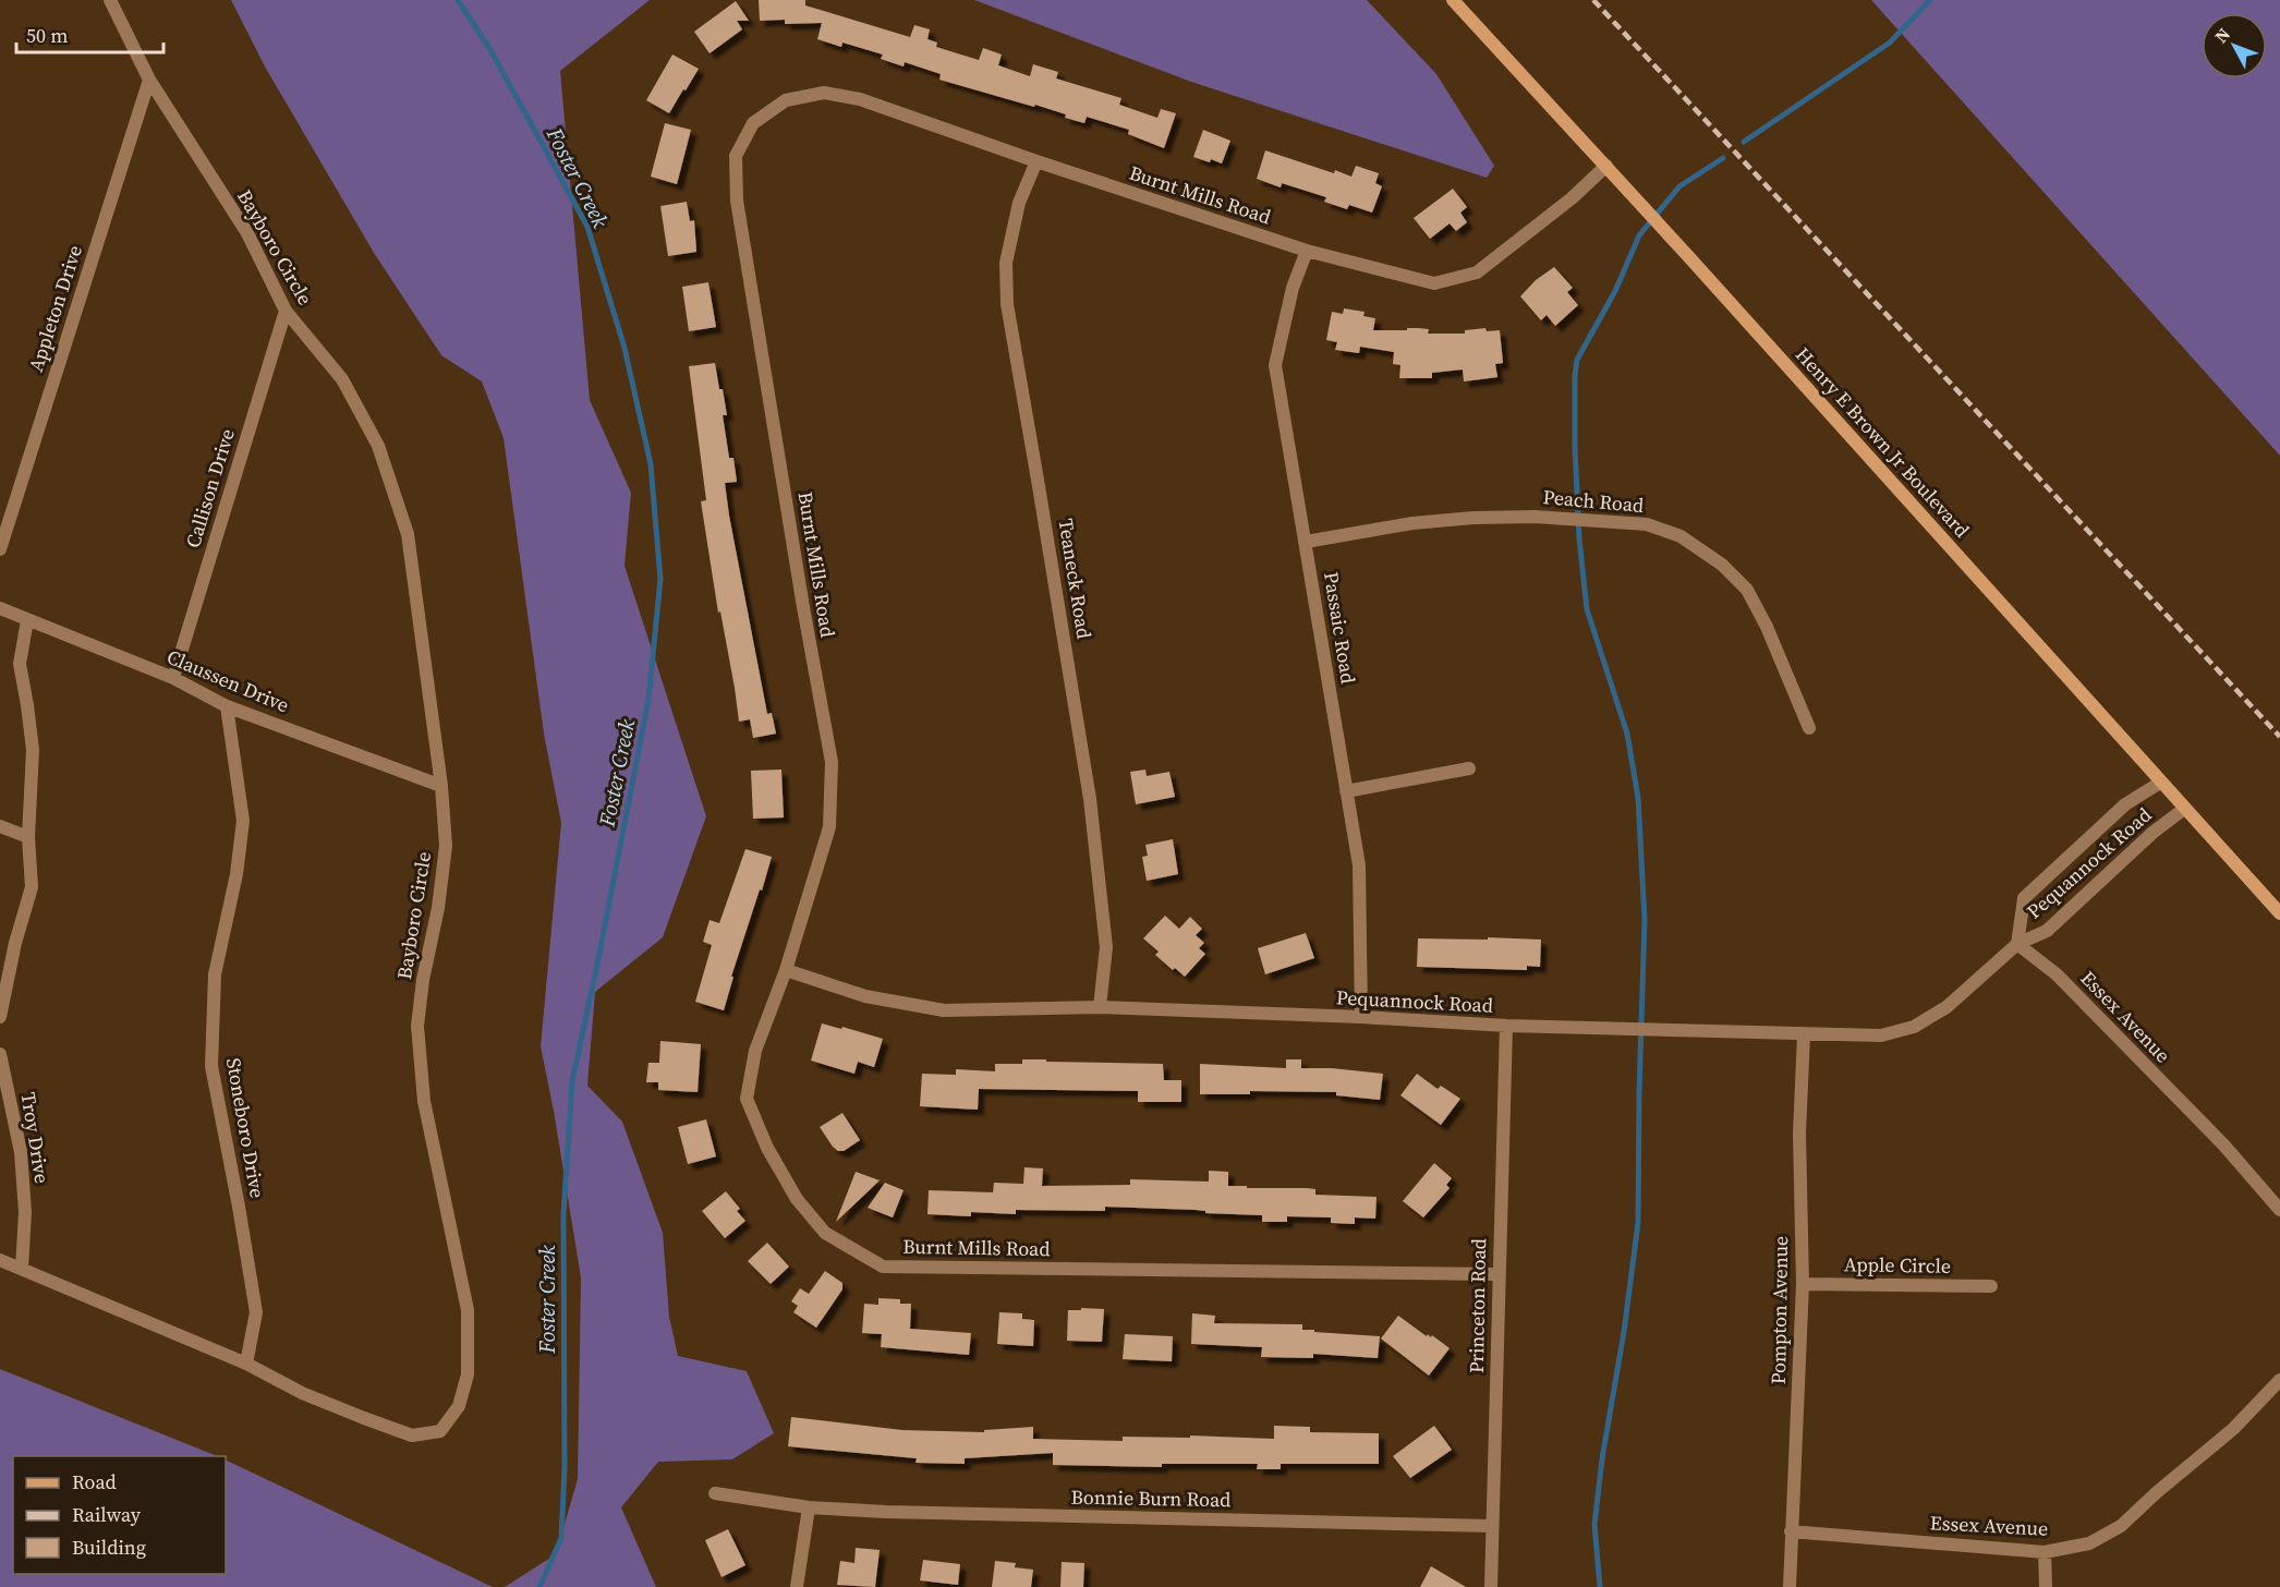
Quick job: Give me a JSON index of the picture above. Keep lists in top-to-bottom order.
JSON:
{
  "streets": {
    "main road": ["Henry E Brown Jr Boulevard"],
    "street": [
      "Burnt Mills Road",
      "Bayboro Circle",
      "Appleton Drive",
      "Callison Drive",
      "Peach Road",
      "Teaneck Road",
      "Passaic Road",
      "Claussen Drive",
      "Pequannock Road",
      "Essex Avenue",
      "Stoneboro Drive",
      "Troy Drive",
      "Apple Circle",
      "Princeton Road",
      "Pompton Avenue",
      "Bonnie Burn Road"
    ]
  },
  "crossings": [
    ["Burnt Mills Road", "Henry E Brown Jr Boulevard"],
    ["Burnt Mills Road", "Teaneck Road"],
    ["Burnt Mills Road", "Passaic Road"],
    ["Burnt Mills Road", "Pequannock Road"],
    ["Burnt Mills Road", "Princeton Road"],
    ["Bayboro Circle", "Appleton Drive"],
    ["Bayboro Circle", "Callison Drive"],
    ["Bayboro Circle", "Claussen Drive"],
    ["Bayboro Circle", "Stoneboro Drive"],
    ["Bayboro Circle", "Troy Drive"],
    ["Henry E Brown Jr Boulevard", "Pequannock Road"],
    ["Callison Drive", "Claussen Drive"],
    ["Peach Road", "Passaic Road"],
    ["Teaneck Road", "Pequannock Road"],
    ["Passaic Road", "Pequannock Road"],
    ["Claussen Drive", "Stoneboro Drive"],
    ["Pequannock Road", "Essex Avenue"],
    ["Pequannock Road", "Princeton Road"],
    ["Pequannock Road", "Pompton Avenue"],
    ["Essex Avenue", "Pompton Avenue"],
    ["Apple Circle", "Pompton Avenue"],
    ["Princeton Road", "Bonnie Burn Road"]
  ],
  "water": ["Foster Creek"],
  "legend": ["Road", "Railway", "Building"],
  "scale_bar": "50 m",
  "north": "top left"
}
